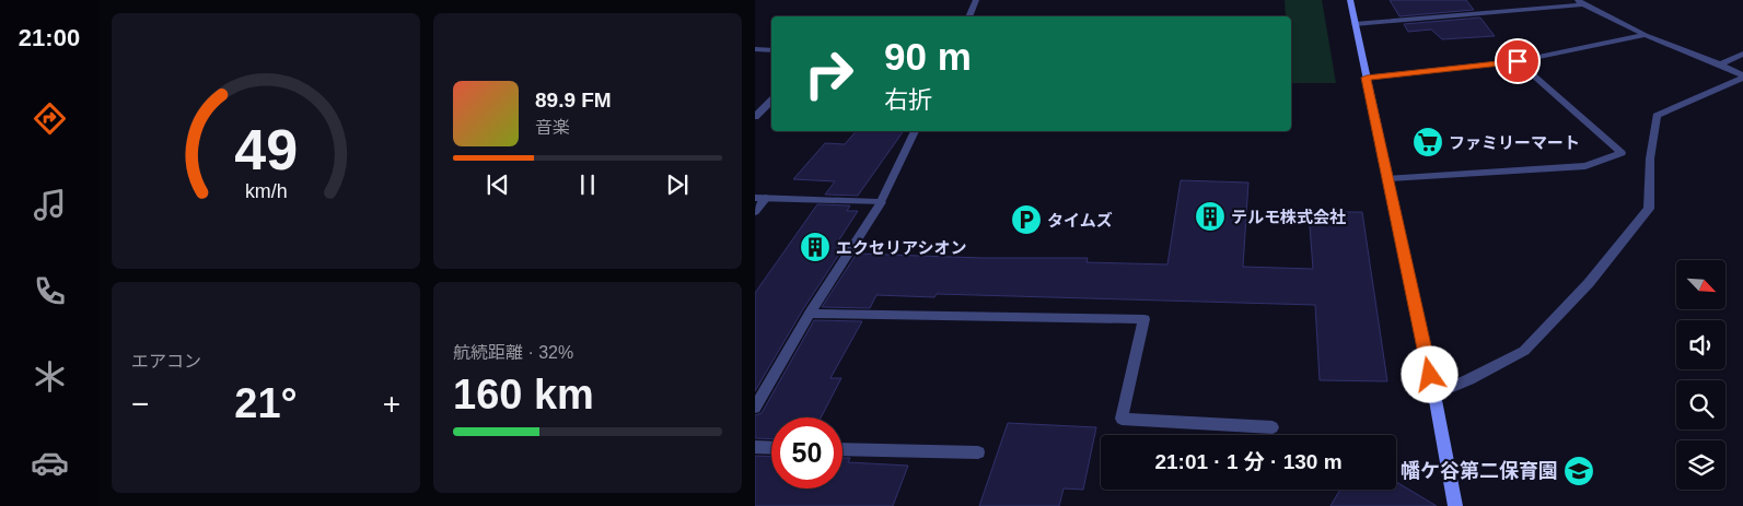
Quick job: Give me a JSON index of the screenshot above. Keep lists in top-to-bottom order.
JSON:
{
  "places": {
    "supermarket": ["ファミリーマート"],
    "building": ["テルモ株式会社", "エクセリアシオン"],
    "parking": ["タイムズ"],
    "school or university": ["幡ケ谷第二保育園"]
  },
  "north": "bottom right",
  "page": {
    "tabs": "21:00",
    "turn": ["90 m", "右折"],
    "song": ["89.9 FM", "音楽"],
    "tile": [
      "エアコン",
      ["航続距離 · 32%", "160 km"]
    ],
    "heat": ["−", "21°", "+"],
    "limit": "50",
    "trip": "21:01 · 1 分 · 130 m",
    "gauge": ["49", "km/h"]
  }
}
